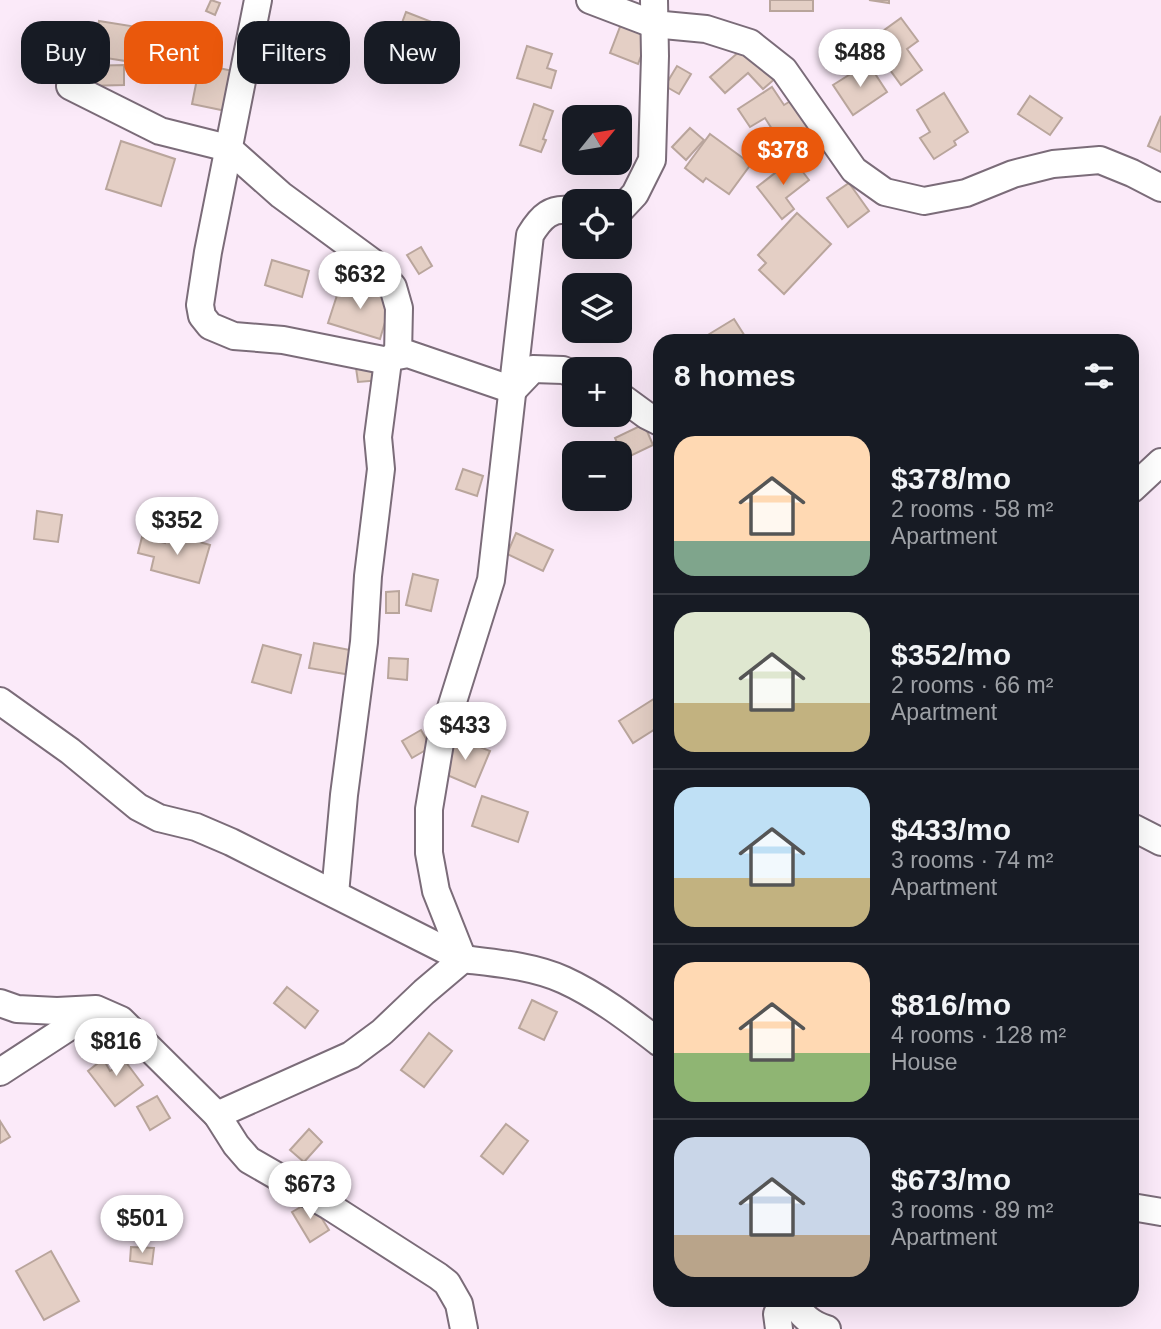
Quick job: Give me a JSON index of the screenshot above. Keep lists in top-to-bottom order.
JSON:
{
  "north": "top right",
  "page": {
    "chip": [
      "Buy",
      "Rent",
      "Filters",
      "New"
    ],
    "price": [
      "$488",
      "$378",
      "$632",
      "$352",
      "$433",
      "$816",
      "$673",
      "$501"
    ],
    "map_buttons": ["+", "−"],
    "heading": "8 homes",
    "list": [
      {
        "name": "$378/mo",
        "note": "2 rooms · 58 m² · Apartment"
      },
      {
        "name": "$352/mo",
        "note": "2 rooms · 66 m² · Apartment"
      },
      {
        "name": "$433/mo",
        "note": "3 rooms · 74 m² · Apartment"
      },
      {
        "name": "$816/mo",
        "note": "4 rooms · 128 m² · House"
      },
      {
        "name": "$673/mo",
        "note": "3 rooms · 89 m² · Apartment"
      }
    ]
  }
}
